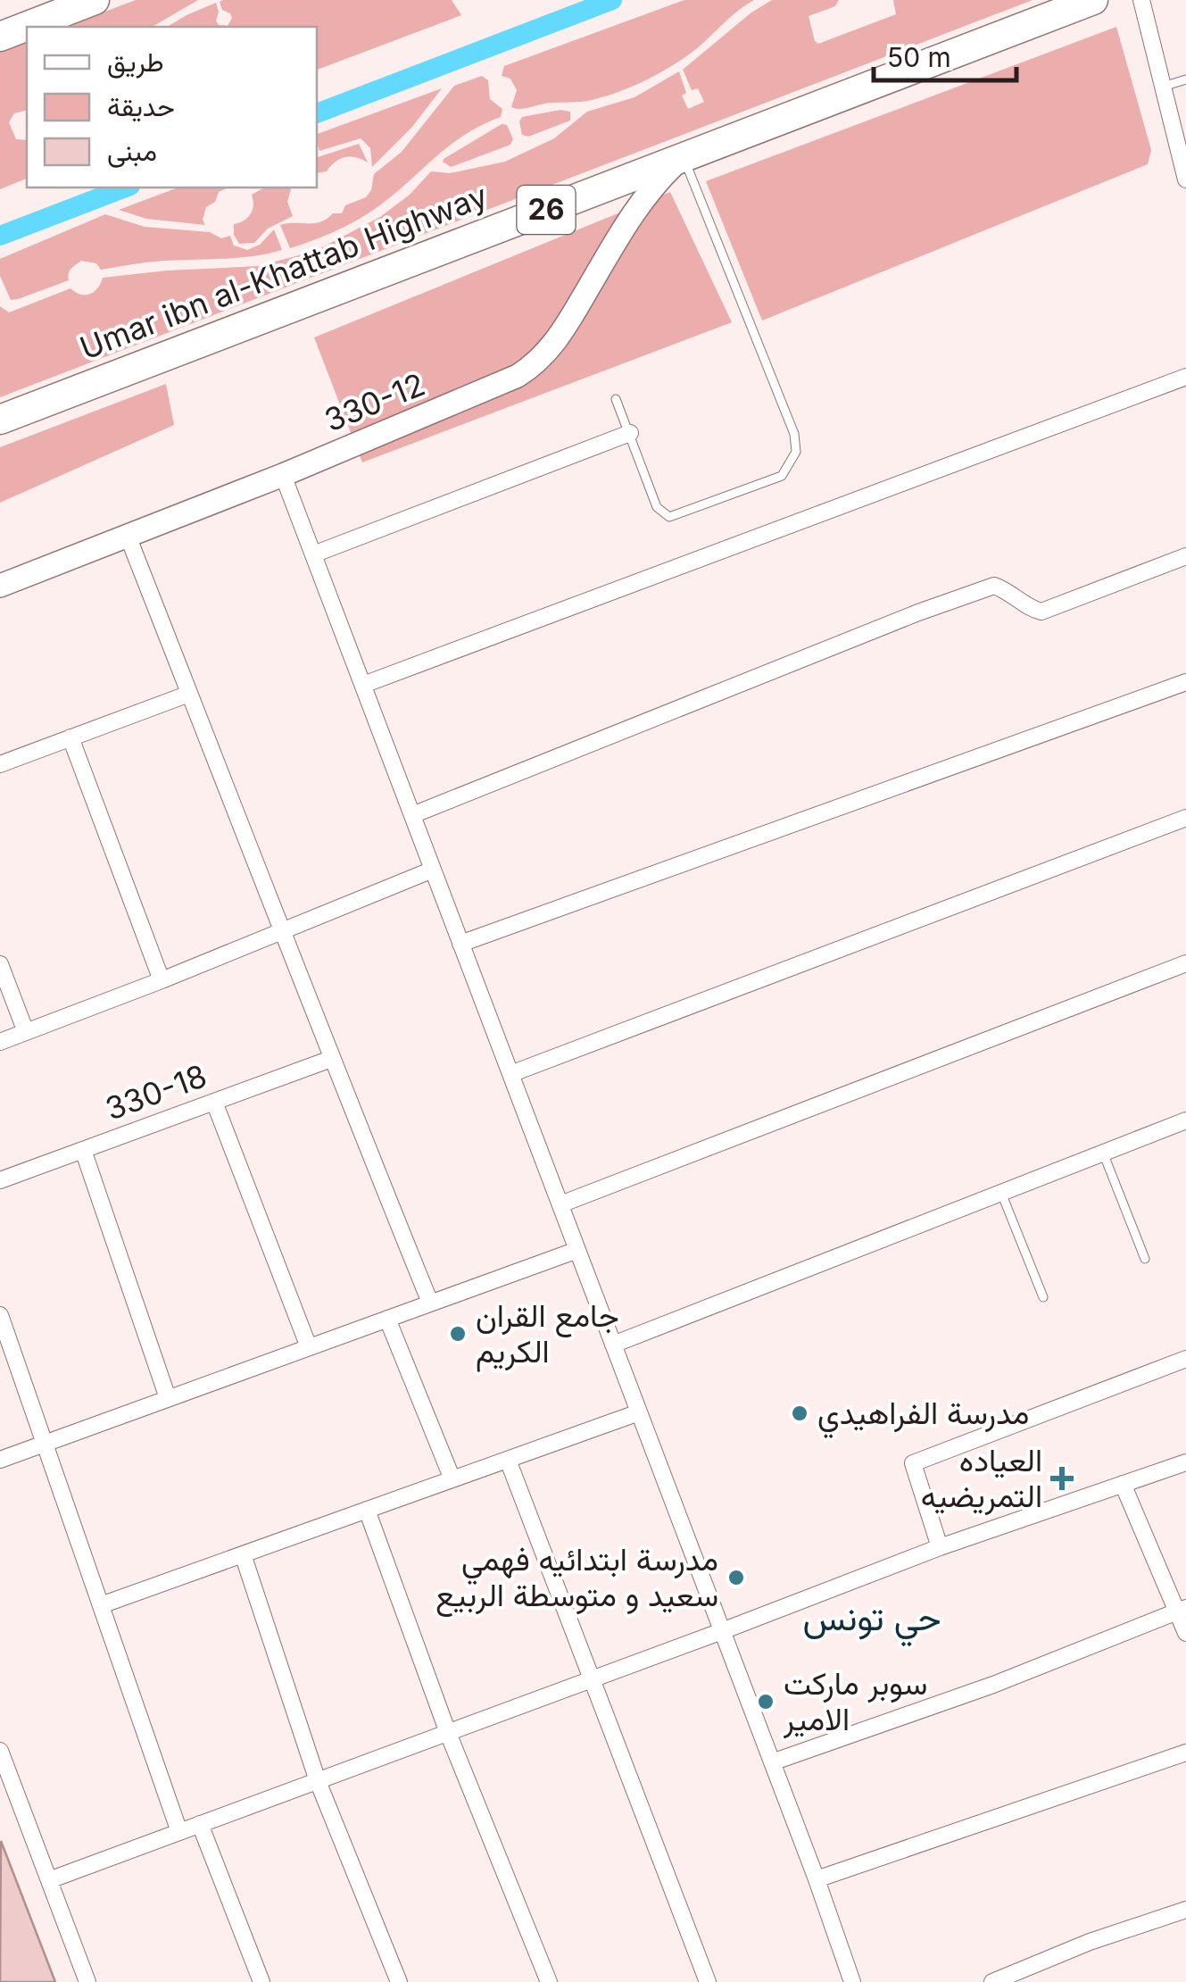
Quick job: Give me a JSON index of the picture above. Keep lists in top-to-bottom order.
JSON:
{
  "streets": {
    "highway": ["26", "Umar ibn al-Khattab Highway"],
    "street": ["330-12", "330-18"]
  },
  "crossings": [
    ["Umar ibn al-Khattab Highway", "330-12"]
  ],
  "districts": ["حي تونس"],
  "places": {
    "other": [
      "جامع القران الكريم",
      "مدرسة الفراهيدي",
      "مدرسة ابتدائيه فهمي سعيد و متوسطة الربيع",
      "سوبر ماركت الامير"
    ],
    "health": ["العياده التمريضيه"]
  },
  "legend": ["طريق", "حديقة", "مبنى"],
  "scale_bar": "50 m"
}
